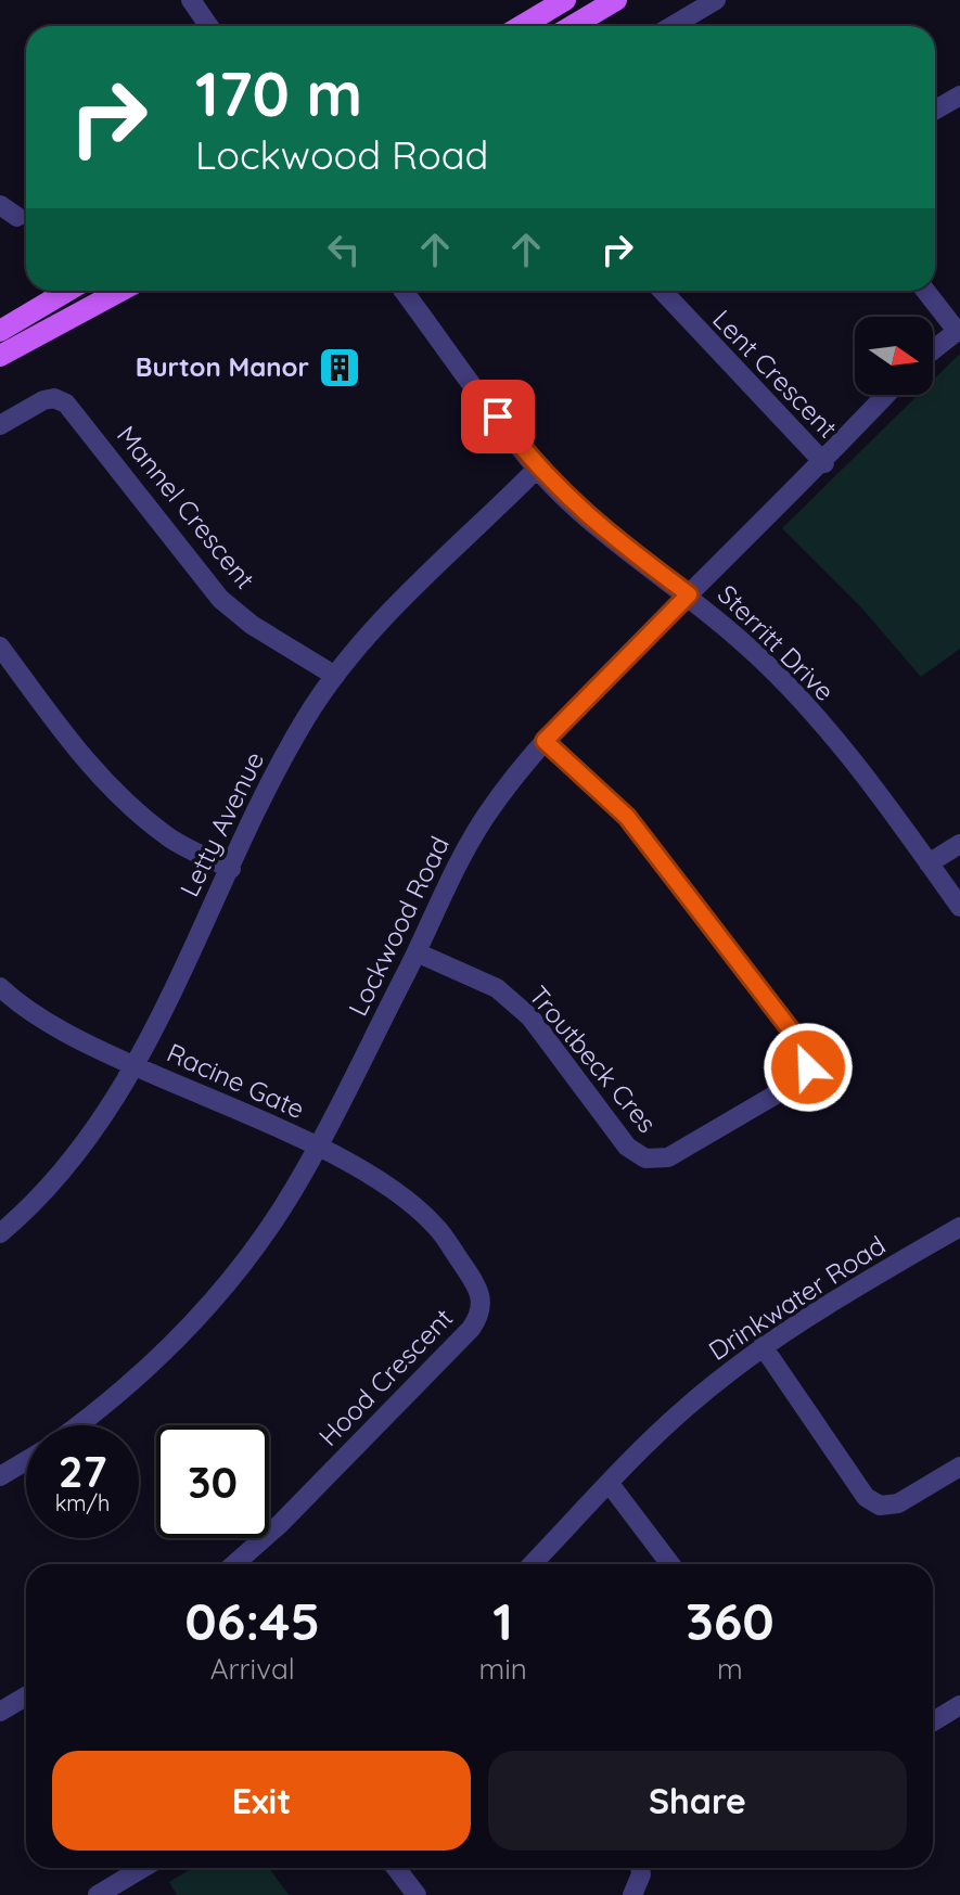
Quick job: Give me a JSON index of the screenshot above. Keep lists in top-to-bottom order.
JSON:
{
  "streets": {
    "street": [
      "Lent Crescent",
      "Mannel Crescent",
      "Sterritt Drive",
      "Letty Avenue",
      "Lockwood Road",
      "Troutbeck Cres",
      "Racine Gate",
      "Drinkwater Road",
      "Hood Crescent"
    ]
  },
  "crossings": [
    ["Lent Crescent", "Lockwood Road"],
    ["Mannel Crescent", "Letty Avenue"],
    ["Sterritt Drive", "Letty Avenue"],
    ["Sterritt Drive", "Lockwood Road"],
    ["Letty Avenue", "Racine Gate"],
    ["Lockwood Road", "Troutbeck Cres"],
    ["Lockwood Road", "Racine Gate"],
    ["Lockwood Road", "Hood Crescent"],
    ["Racine Gate", "Hood Crescent"]
  ],
  "places": {
    "building": ["Burton Manor"]
  },
  "north": "right",
  "page": {
    "turn": ["170 m", "Lockwood Road"],
    "speed": "27 km/h",
    "limit": "30",
    "eta": [
      "06:45",
      "Arrival",
      "1",
      "min",
      "360",
      "m"
    ],
    "buttons": ["Exit", "Share"]
  }
}
